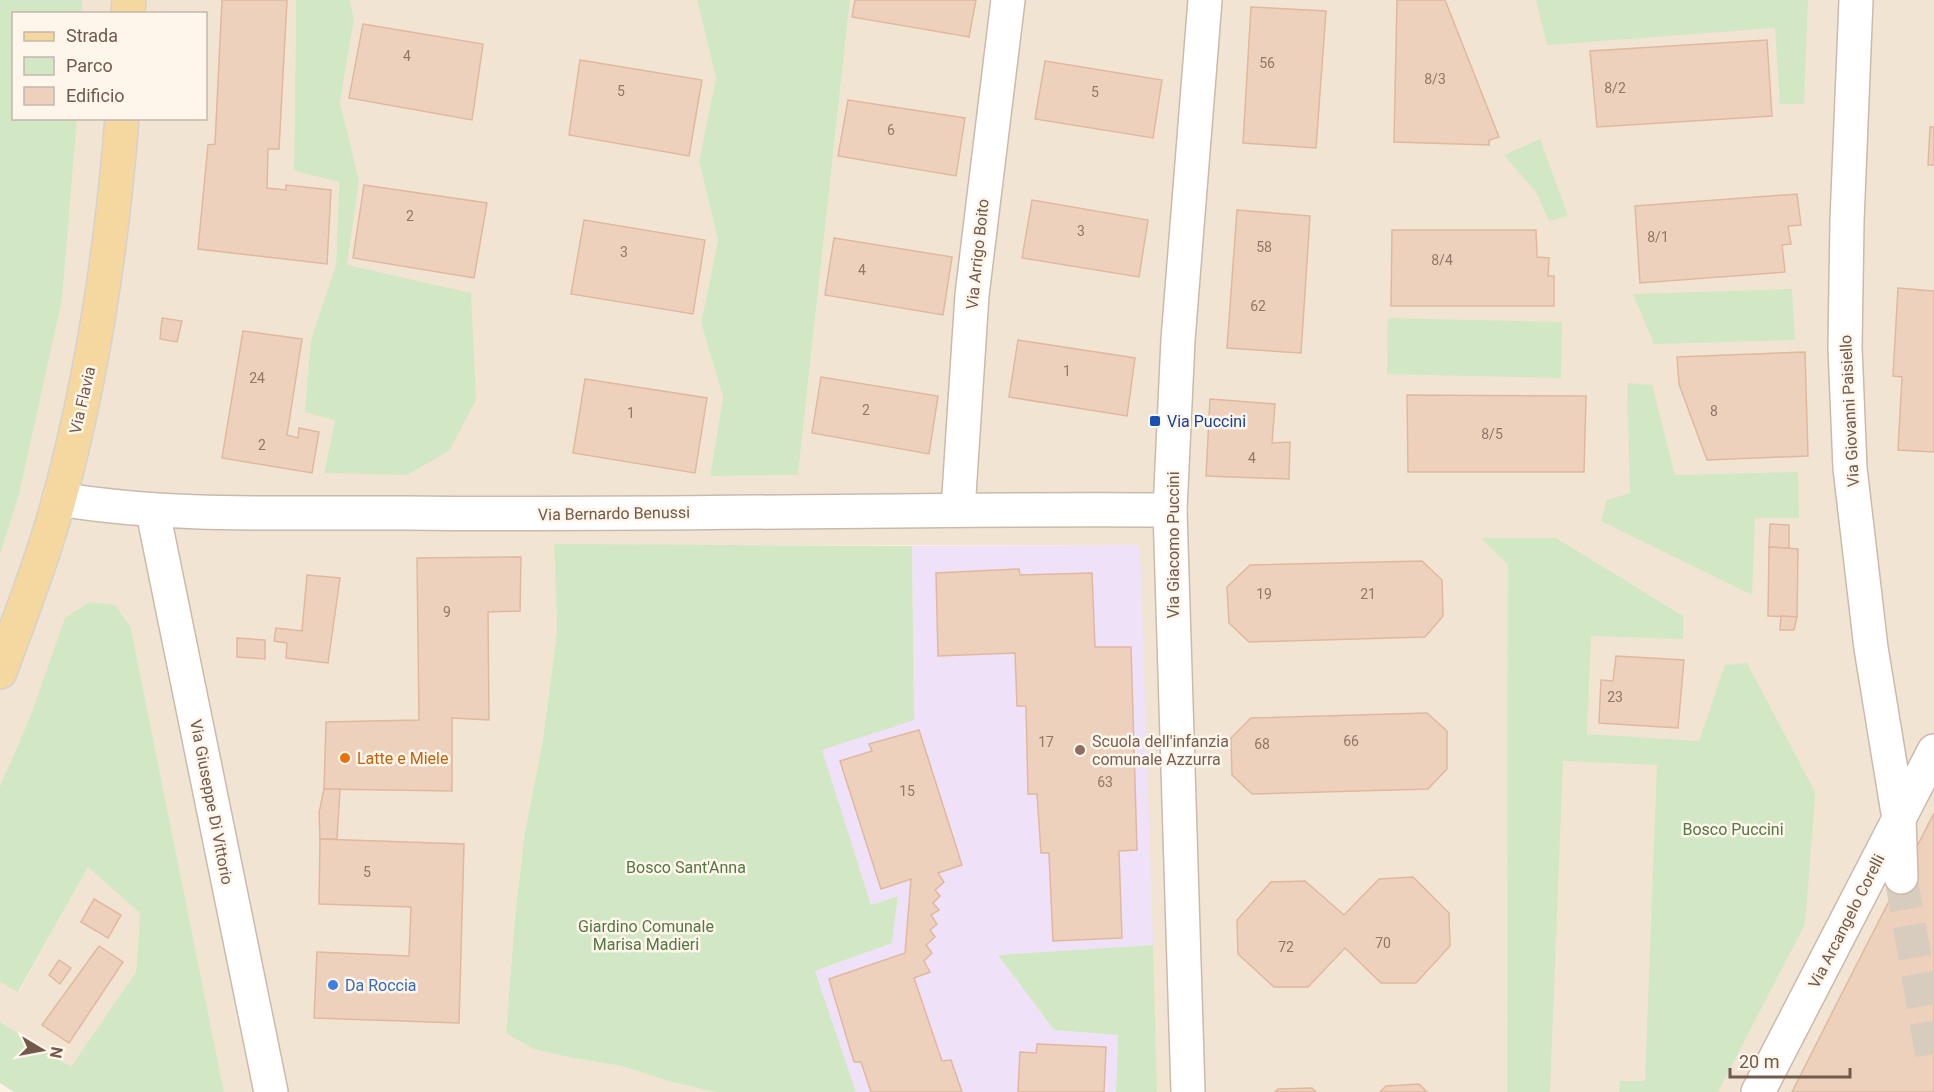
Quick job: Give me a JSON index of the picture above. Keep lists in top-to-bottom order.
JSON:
{
  "streets": {
    "main road": ["Via Flavia"],
    "street": [
      "Via Arrigo Boito",
      "Via Giovanni Paisiello",
      "Via Bernardo Benussi",
      "Via Giacomo Puccini",
      "Via Giuseppe Di Vittorio",
      "Via Arcangelo Corelli"
    ]
  },
  "crossings": [
    ["Via Arrigo Boito", "Via Bernardo Benussi"],
    ["Via Flavia", "Via Bernardo Benussi"],
    ["Via Giovanni Paisiello", "Via Arcangelo Corelli"],
    ["Via Bernardo Benussi", "Via Giacomo Puccini"],
    ["Via Bernardo Benussi", "Via Giuseppe Di Vittorio"]
  ],
  "parks": ["Bosco Puccini", "Bosco Sant'Anna", "Giardino Comunale Marisa Madieri"],
  "places": {
    "transit": ["Via Puccini"],
    "other": ["Scuola dell'infanzia comunale Azzurra", "Latte e Miele", "Da Roccia"]
  },
  "house_numbers": [
    "4",
    "56",
    "8/3",
    "8/2",
    "5",
    "5",
    "6",
    "2",
    "3",
    "8/1",
    "58",
    "3",
    "8/4",
    "4",
    "62",
    "1",
    "24",
    "2",
    "8",
    "1",
    "8/5",
    "2",
    "4",
    "19",
    "21",
    "9",
    "23",
    "66",
    "17",
    "68",
    "63",
    "15",
    "5",
    "70",
    "72"
  ],
  "legend": ["Strada", "Parco", "Edificio"],
  "scale_bar": "20 m",
  "north": "right"
}
